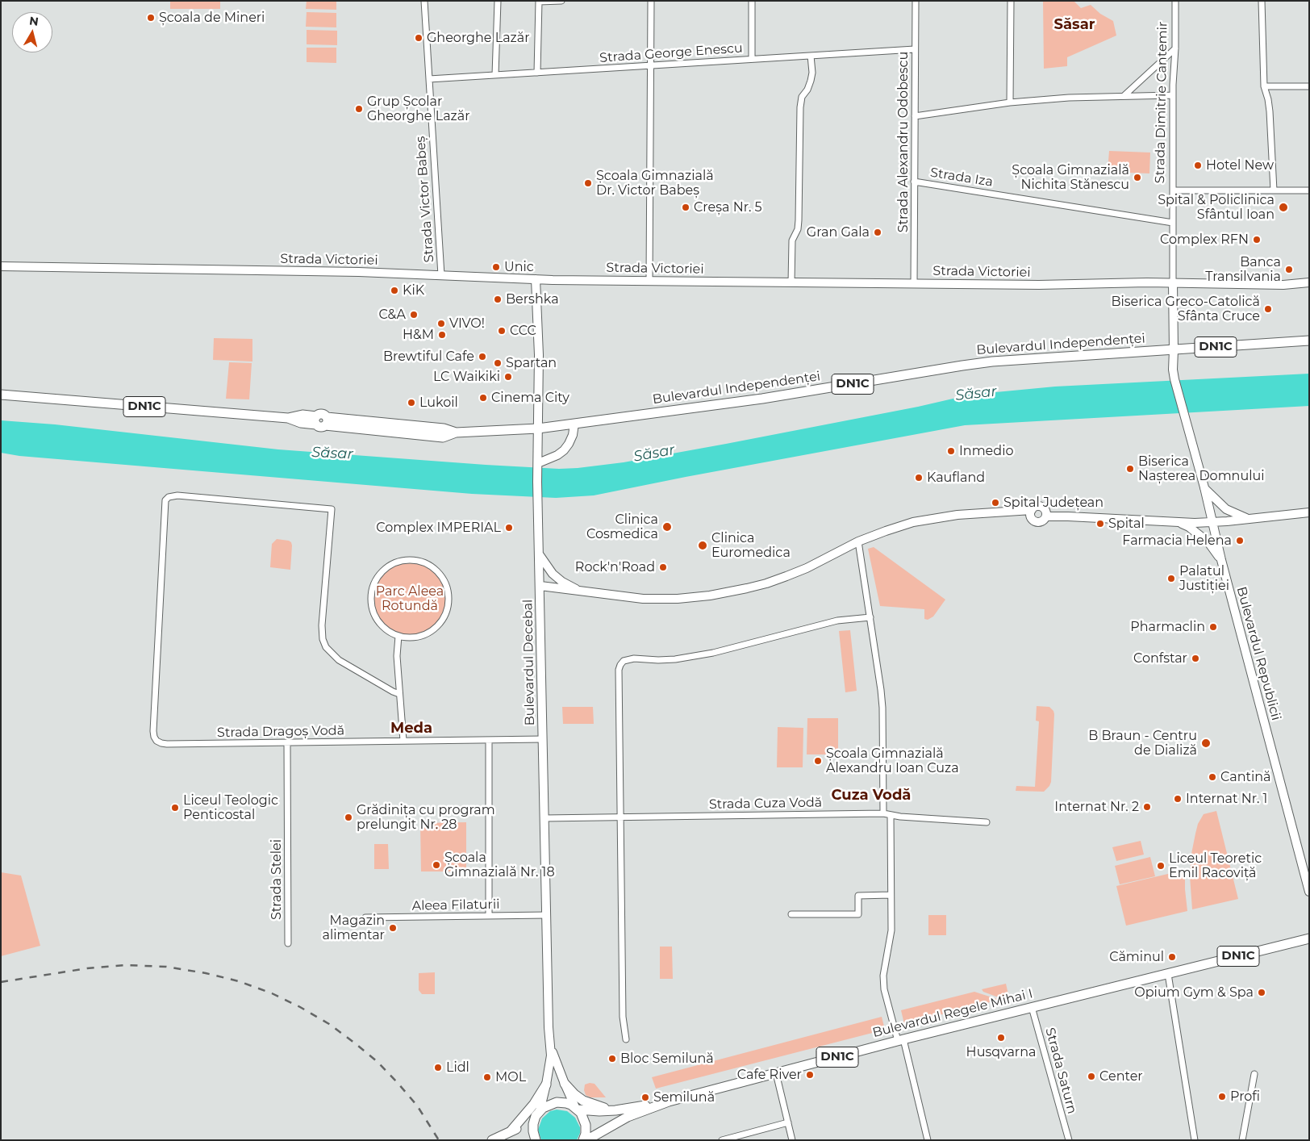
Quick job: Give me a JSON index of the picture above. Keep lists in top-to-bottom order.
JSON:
{
  "streets": {
    "main road": ["Bulevardul Independenței", "DN1C", "Bulevardul Regele Mihai I"],
    "street": [
      "Strada George Enescu",
      "Strada Dimitrie Cantemir",
      "Strada Alexandru Odobescu",
      "Strada Iza",
      "Strada Victor Babeș",
      "Strada Victoriei",
      "Bulevardul Republicii",
      "Bulevardul Decebal",
      "Strada Dragoș Vodă",
      "Strada Cuza Vodă",
      "Strada Stelei",
      "Aleea Filaturii",
      "Strada Saturn"
    ]
  },
  "crossings": [
    ["Strada George Enescu", "Strada Alexandru Odobescu"],
    ["Strada George Enescu", "Strada Victor Babeș"],
    ["Strada Dimitrie Cantemir", "Strada Iza"],
    ["Strada Dimitrie Cantemir", "Strada Victoriei"],
    ["Strada Dimitrie Cantemir", "Bulevardul Independenței"],
    ["Strada Dimitrie Cantemir", "Bulevardul Republicii"],
    ["Strada Alexandru Odobescu", "Strada Iza"],
    ["Strada Alexandru Odobescu", "Strada Victoriei"],
    ["Strada Victor Babeș", "Strada Victoriei"],
    ["Strada Victoriei", "Bulevardul Decebal"],
    ["Bulevardul Independenței", "Bulevardul Republicii"],
    ["Bulevardul Independenței", "Bulevardul Decebal"],
    ["DN1C", "Bulevardul Decebal"],
    ["DN1C", "Bulevardul Regele Mihai I"],
    ["Bulevardul Decebal", "Strada Dragoș Vodă"],
    ["Bulevardul Decebal", "Strada Cuza Vodă"],
    ["Bulevardul Decebal", "Aleea Filaturii"],
    ["Strada Dragoș Vodă", "Strada Stelei"],
    ["Bulevardul Regele Mihai I", "Strada Saturn"]
  ],
  "districts": ["Săsar", "Meda", "Cuza Vodă"],
  "water": ["Săsar"],
  "parks": ["Parc Aleea Rotundă"],
  "places": [
    "Școala de Mineri",
    "Gheorghe Lazăr",
    "Grup Școlar Gheorghe Lazăr",
    "Hotel New",
    "Școala Gimnazială Nichita Stănescu",
    "Școala Gimnazială Dr. Victor Babeș",
    "Creșa Nr. 5",
    "Spital & Policlinica Sfântul Ioan",
    "Gran Gala",
    "Complex RFN",
    "Unic",
    "Banca Transilvania",
    "KiK",
    "Bershka",
    "Biserica Greco-Catolică Sfânta Cruce",
    "C&A",
    "VIVO!",
    "CCC",
    "H&M",
    "Brewtiful Cafe",
    "Spartan",
    "LC Waikiki",
    "Cinema City",
    "Lukoil",
    "Inmedio",
    "Biserica Nașterea Domnului",
    "Kaufland",
    "Spital Județean",
    "Spital",
    "Clinica Cosmedica",
    "Complex IMPERIAL",
    "Farmacia Helena",
    "Clinica Euromedica",
    "Rock'n'Road",
    "Palatul Justiției",
    "Pharmaclin",
    "Confstar",
    "B Braun - Centru de Dializă",
    "Școala Gimnazială Alexandru Ioan Cuza",
    "Cantină",
    "Internat Nr. 1",
    "Internat Nr. 2",
    "Liceul Teologic Penticostal",
    "Grădinița cu program prelungit Nr. 28",
    "Școala Gimnazială Nr. 18",
    "Liceul Teoretic Emil Racoviță",
    "Magazin alimentar",
    "Căminul",
    "Opium Gym & Spa",
    "Husqvarna",
    "Bloc Semilună",
    "Lidl",
    "Cafe River",
    "Center",
    "MOL",
    "Profi",
    "Semilună"
  ],
  "north": "top"
}
